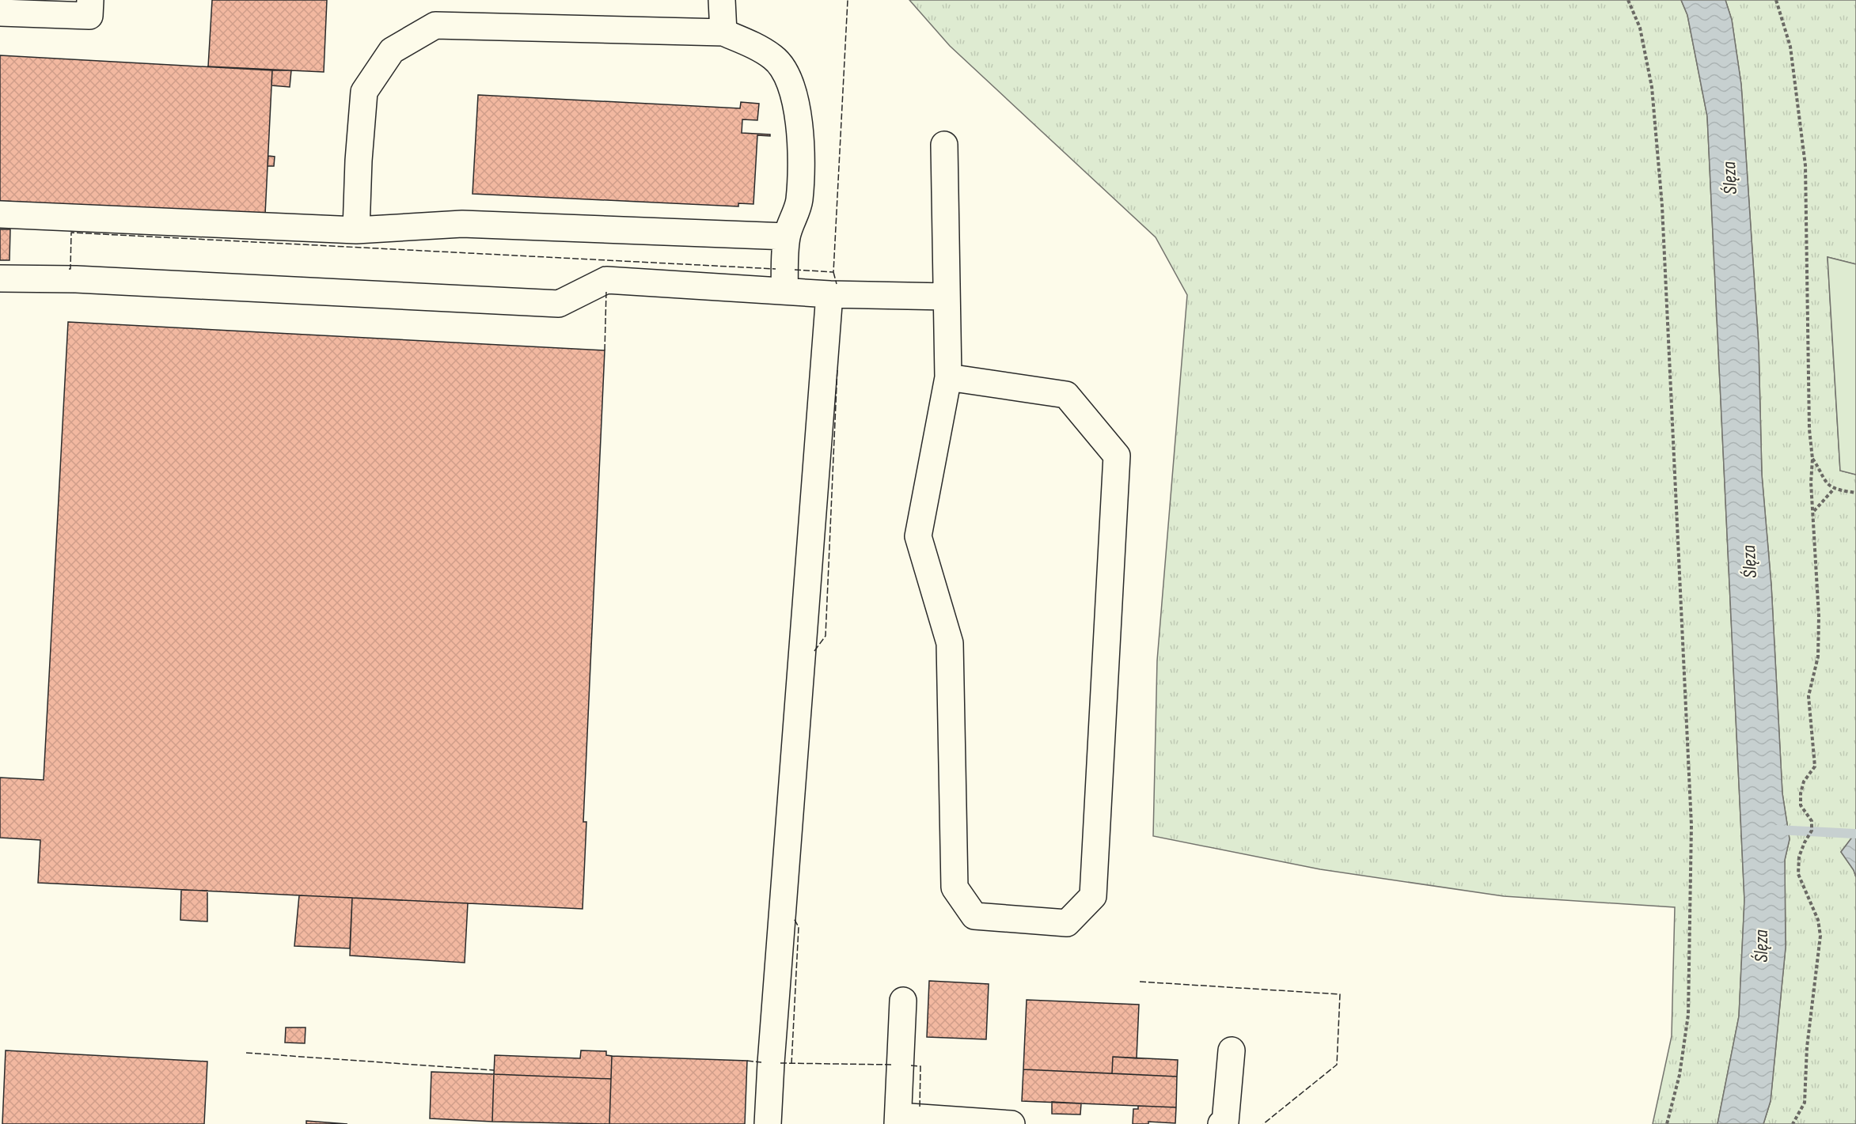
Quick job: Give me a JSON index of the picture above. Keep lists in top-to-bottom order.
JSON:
{
  "water": ["Ślęza"]
}
